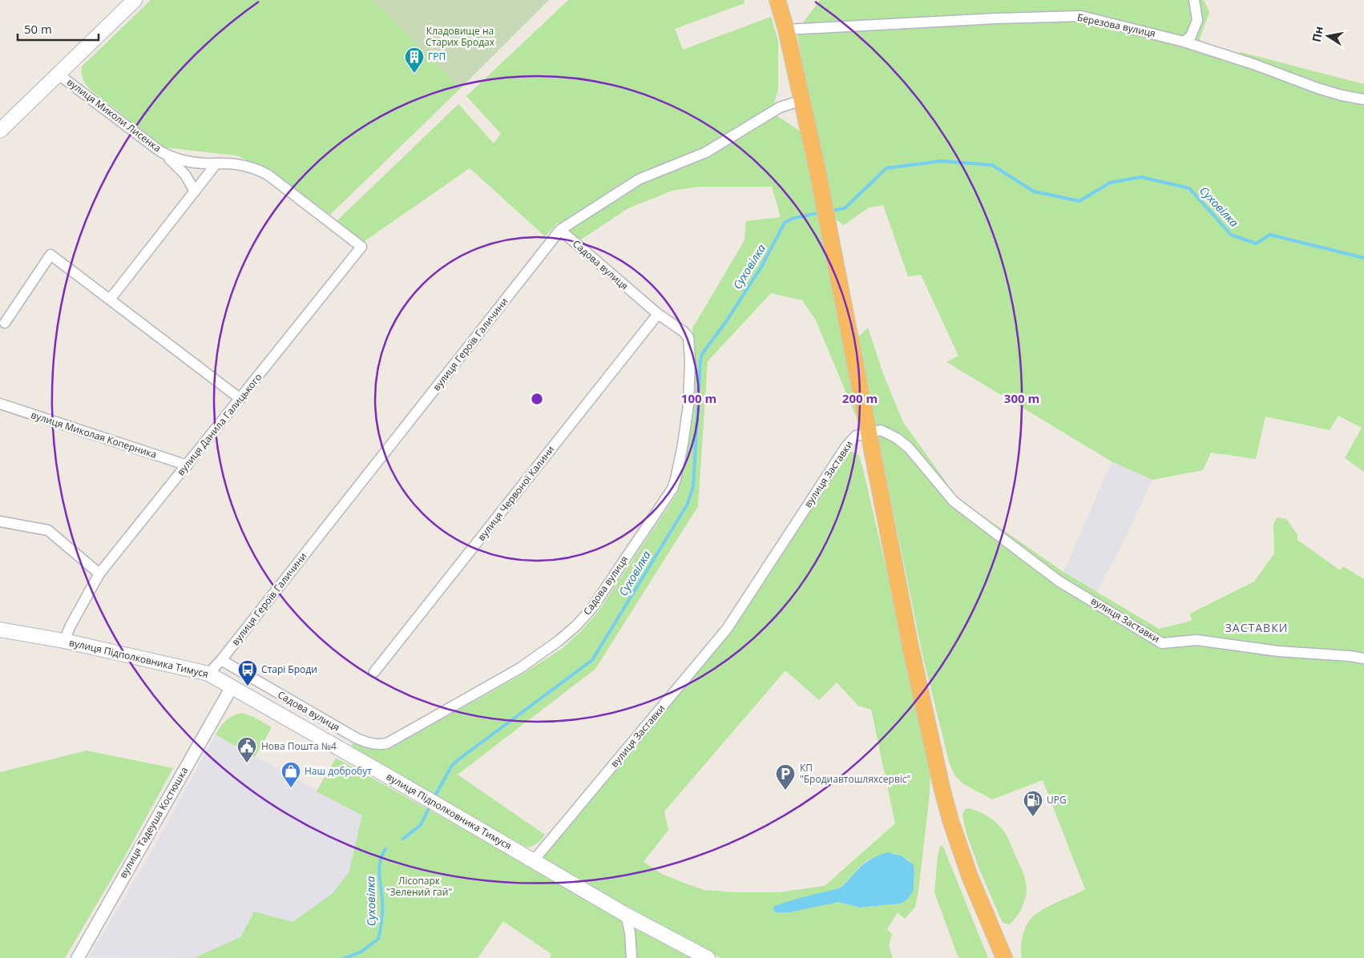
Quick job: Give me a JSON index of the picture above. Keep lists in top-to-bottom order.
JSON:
{
  "streets": {
    "main road": ["вулиця Підполковника Тимуся"],
    "street": [
      "Березова вулиця",
      "вулиця Миколи Лисенка",
      "Садова вулиця",
      "вулиця Героїв Галичини",
      "вулиця Данила Галицького",
      "вулиця Миколая Коперника",
      "вулиця Заставки",
      "вулиця Червоної Калини",
      "вулиця Тадеуша Костюшка"
    ]
  },
  "crossings": [
    ["вулиця Миколи Лисенка", "вулиця Данила Галицького"],
    ["Садова вулиця", "вулиця Героїв Галичини"],
    ["Садова вулиця", "вулиця Червоної Калини"],
    ["вулиця Героїв Галичини", "вулиця Підполковника Тимуся"],
    ["вулиця Данила Галицького", "вулиця Миколая Коперника"],
    ["вулиця Данила Галицького", "вулиця Підполковника Тимуся"],
    ["вулиця Заставки", "вулиця Підполковника Тимуся"],
    ["вулиця Підполковника Тимуся", "вулиця Тадеуша Костюшка"]
  ],
  "districts": ["ЗАСТАВКИ"],
  "water": ["Суховілка"],
  "parks": ["Кладовище на Старих Бродах", "Лісопарк \"Зелений гай\""],
  "places": {
    "building": ["ГРП"],
    "bus stop": ["Старі Броди"],
    "public building": ["Нова Пошта №4"],
    "shop": ["Наш добробут"],
    "parking": ["КП \"Бродиавтошляхсервіс\""],
    "fuel station": ["UPG"]
  },
  "scale_bar": "50 m",
  "north": "left",
  "rings": ["100 m", "200 m", "300 m"]
}
